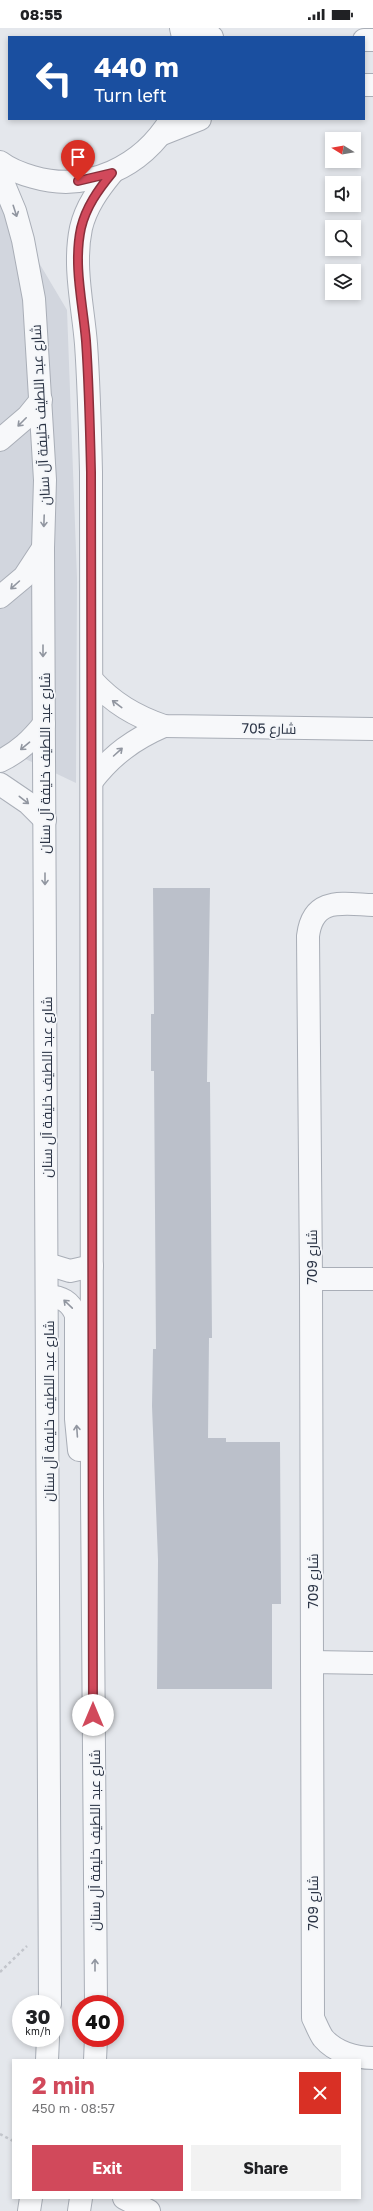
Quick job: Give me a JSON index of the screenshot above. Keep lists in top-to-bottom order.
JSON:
{
  "streets": {
    "street": ["شارع عبد اللطيف خليفة آل سنان", "شارع 705", "شارع 709"]
  },
  "crossings": [
    ["شارع عبد اللطيف خليفة آل سنان", "شارع 705"]
  ],
  "north": "left",
  "page": {
    "status": "08:55",
    "turn": ["440 m", "Turn left"],
    "speed": "30 km/h",
    "limit": "40",
    "heading": ["2 min", "450 m · 08:57"],
    "buttons": ["Exit", "Share"]
  }
}
